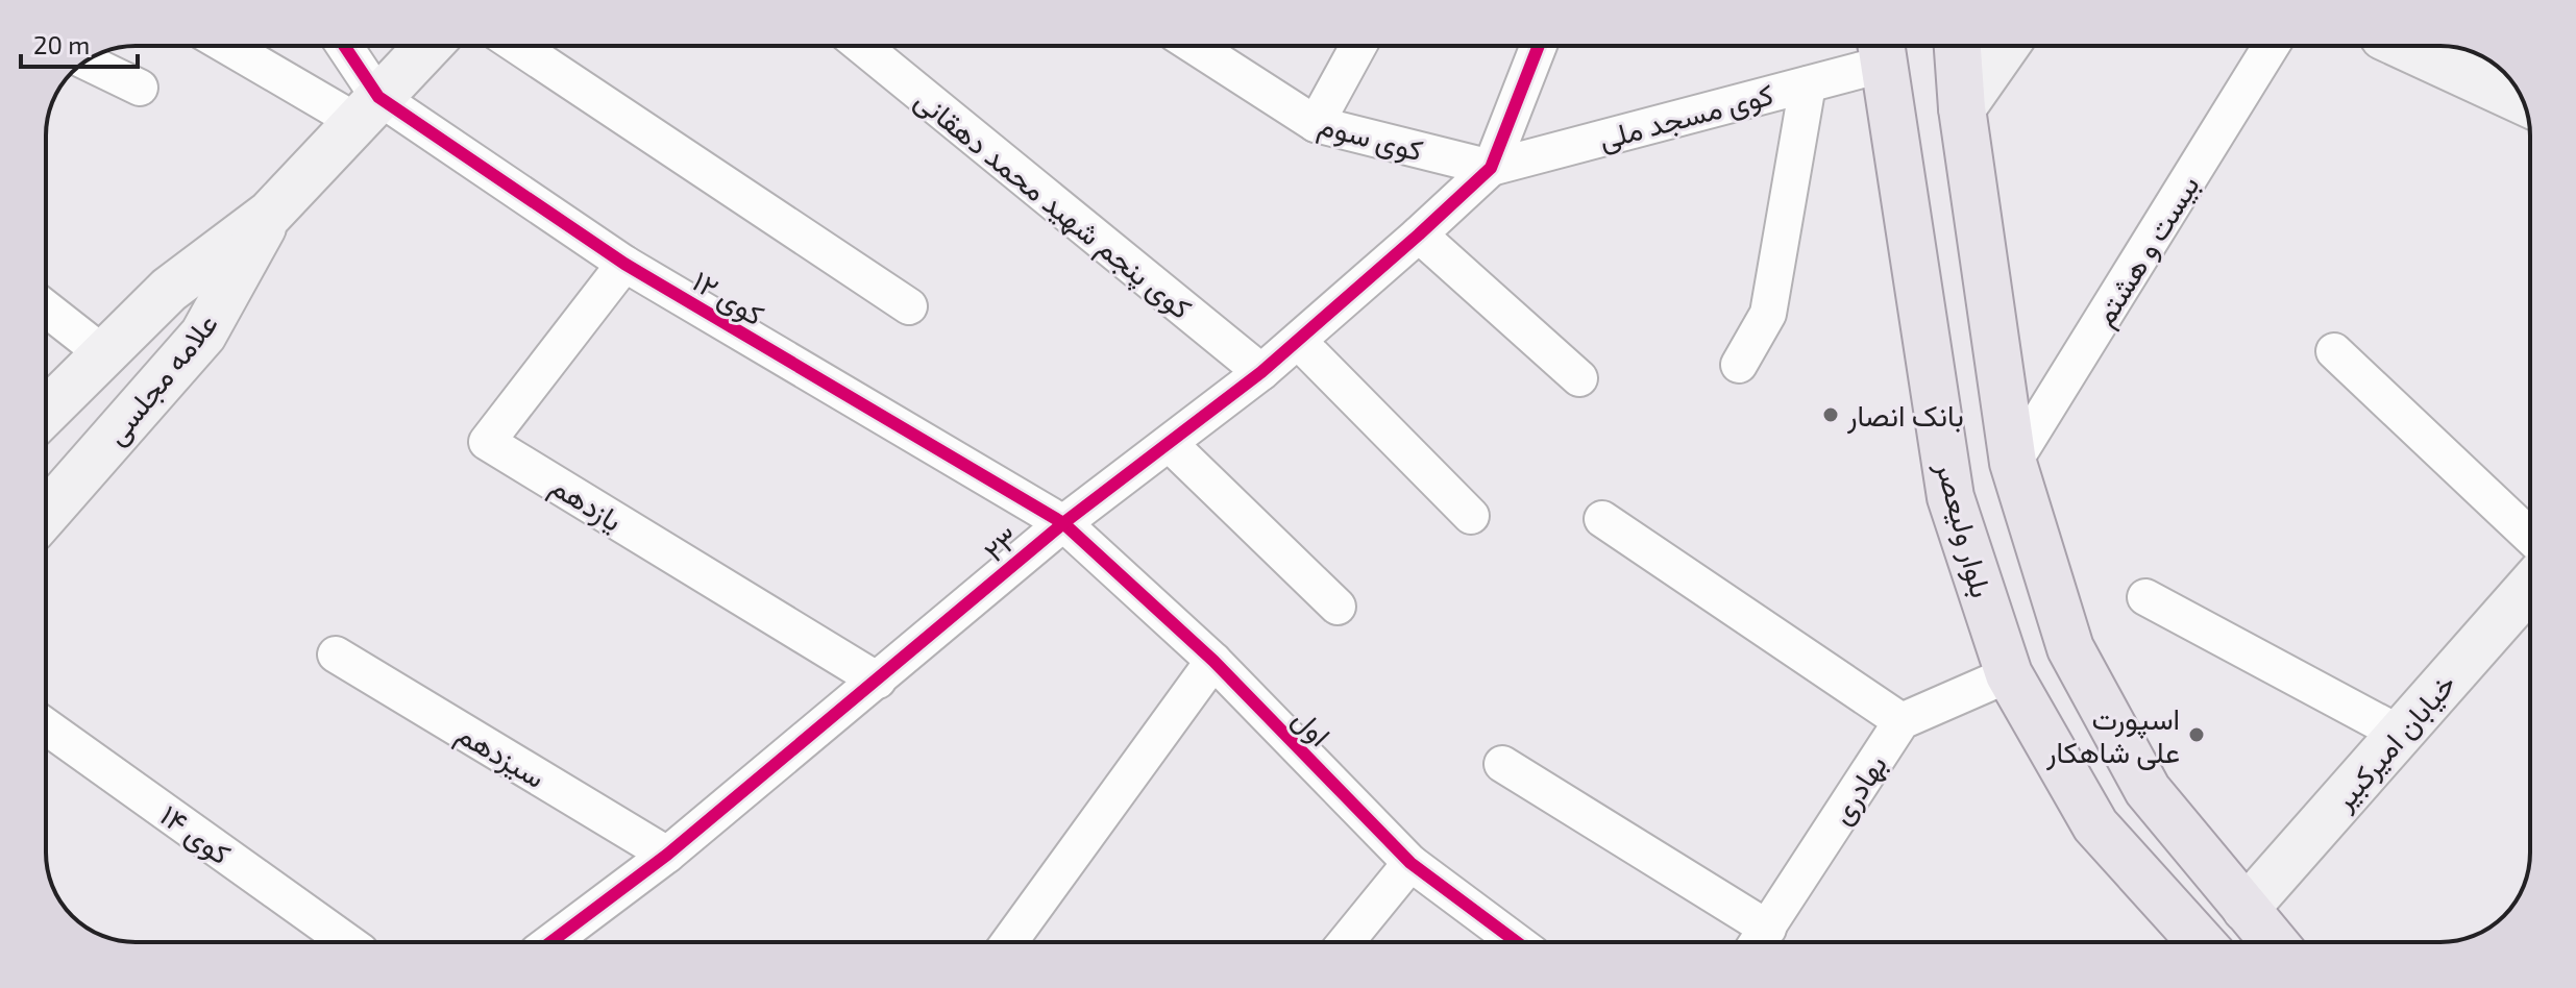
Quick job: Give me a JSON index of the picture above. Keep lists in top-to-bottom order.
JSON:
{
  "streets": {
    "main road": ["علامه مجلسی", "بلوار ولیعصر", "خیابان امیرکبیر"],
    "street": [
      "کوی مسجد ملی",
      "کوی سوم",
      "کوی پنجم شهید محمد دهقانی",
      "بیست و هشتم",
      "کوی ۱۲",
      "یازدهم",
      "۲۳",
      "اول",
      "سیزدهم",
      "بهادری",
      "کوی ۱۴"
    ]
  },
  "crossings": [
    ["کوی مسجد ملی", "کوی سوم"],
    ["کوی مسجد ملی", "بلوار ولیعصر"],
    ["کوی مسجد ملی", "۲۳"],
    ["کوی سوم", "۲۳"],
    ["کوی پنجم شهید محمد دهقانی", "۲۳"],
    ["کوی ۱۲", "علامه مجلسی"],
    ["کوی ۱۲", "یازدهم"],
    ["کوی ۱۲", "۲۳"],
    ["کوی ۱۲", "اول"],
    ["یازدهم", "۲۳"],
    ["بلوار ولیعصر", "بهادری"],
    ["۲۳", "اول"],
    ["۲۳", "سیزدهم"]
  ],
  "places": ["بانک انصار", "اسپورت علی شاهکار"],
  "scale_bar": "20 m"
}
